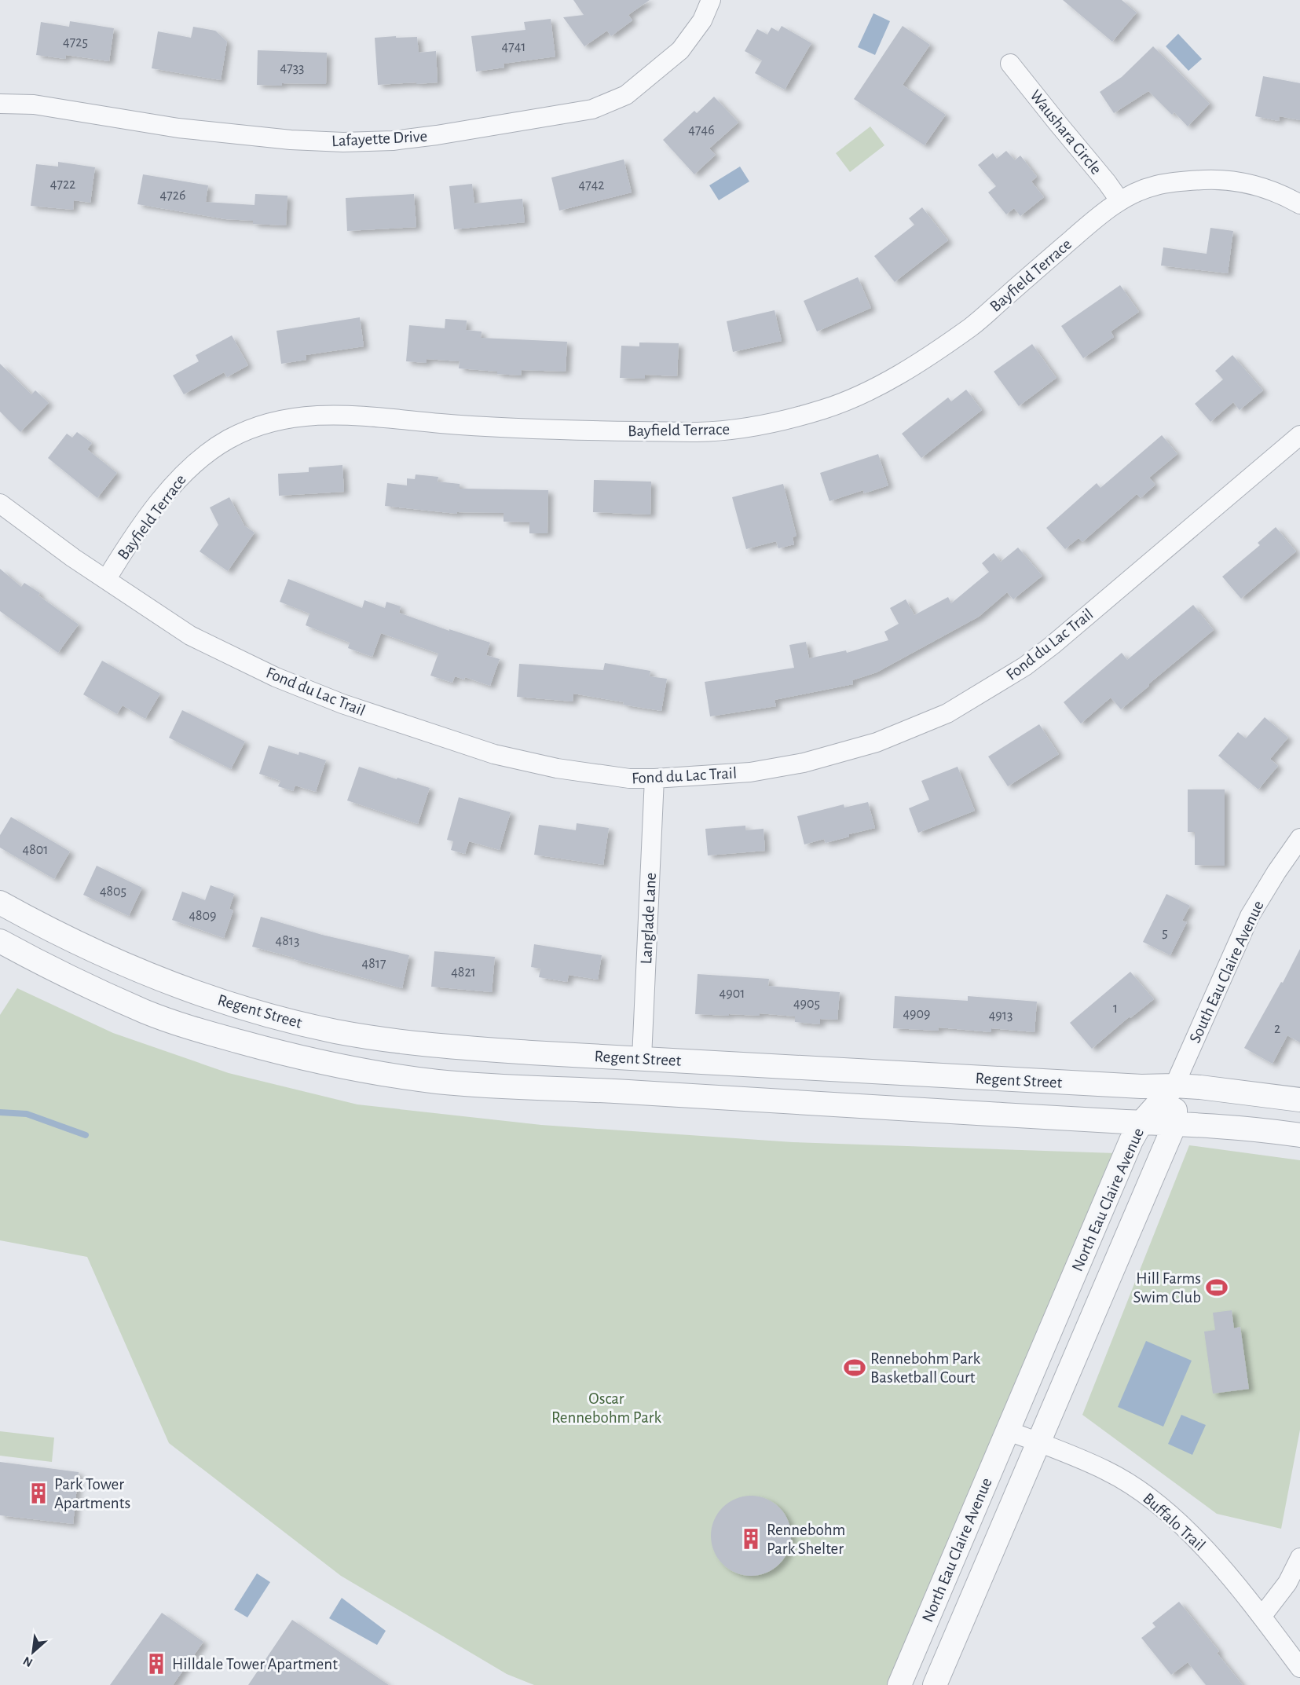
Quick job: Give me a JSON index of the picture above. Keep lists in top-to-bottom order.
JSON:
{
  "streets": {
    "street": [
      "Waushara Circle",
      "Lafayette Drive",
      "Bayfield Terrace",
      "Fond du Lac Trail",
      "Langlade Lane",
      "South Eau Claire Avenue",
      "Regent Street",
      "North Eau Claire Avenue",
      "Buffalo Trail"
    ]
  },
  "crossings": [
    ["Waushara Circle", "Bayfield Terrace"],
    ["Bayfield Terrace", "Fond du Lac Trail"],
    ["Fond du Lac Trail", "Langlade Lane"],
    ["Langlade Lane", "Regent Street"],
    ["South Eau Claire Avenue", "Regent Street"],
    ["South Eau Claire Avenue", "North Eau Claire Avenue"],
    ["Regent Street", "North Eau Claire Avenue"],
    ["North Eau Claire Avenue", "Buffalo Trail"]
  ],
  "parks": ["Oscar Rennebohm Park"],
  "places": {
    "sports": ["Hill Farms Swim Club", "Rennebohm Park Basketball Court"],
    "building": ["Park Tower Apartments", "Rennebohm Park Shelter", "Hilldale Tower Apartment"]
  },
  "house_numbers": [
    "4725",
    "4741",
    "4733",
    "4746",
    "4722",
    "4742",
    "4726",
    "4801",
    "4805",
    "4809",
    "5",
    "4813",
    "4817",
    "4821",
    "4901",
    "4905",
    "1",
    "4909",
    "4913",
    "2"
  ],
  "north": "bottom left"
}
